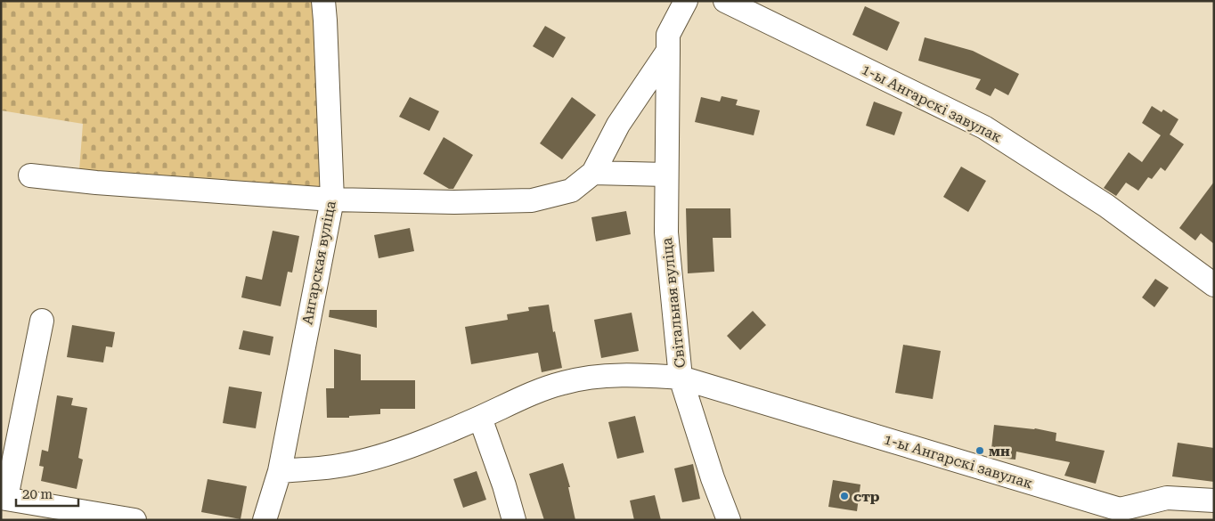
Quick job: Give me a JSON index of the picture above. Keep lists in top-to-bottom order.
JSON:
{
  "streets": {
    "street": ["1-ы Ангарскі завулак", "Ангарская вуліца", "Світальная вуліца"]
  },
  "crossings": [
    ["1-ы Ангарскі завулак", "Світальная вуліца"],
    ["Ангарская вуліца", "Світальная вуліца"]
  ],
  "places": ["мн", "стр"],
  "scale_bar": "20 m"
}
